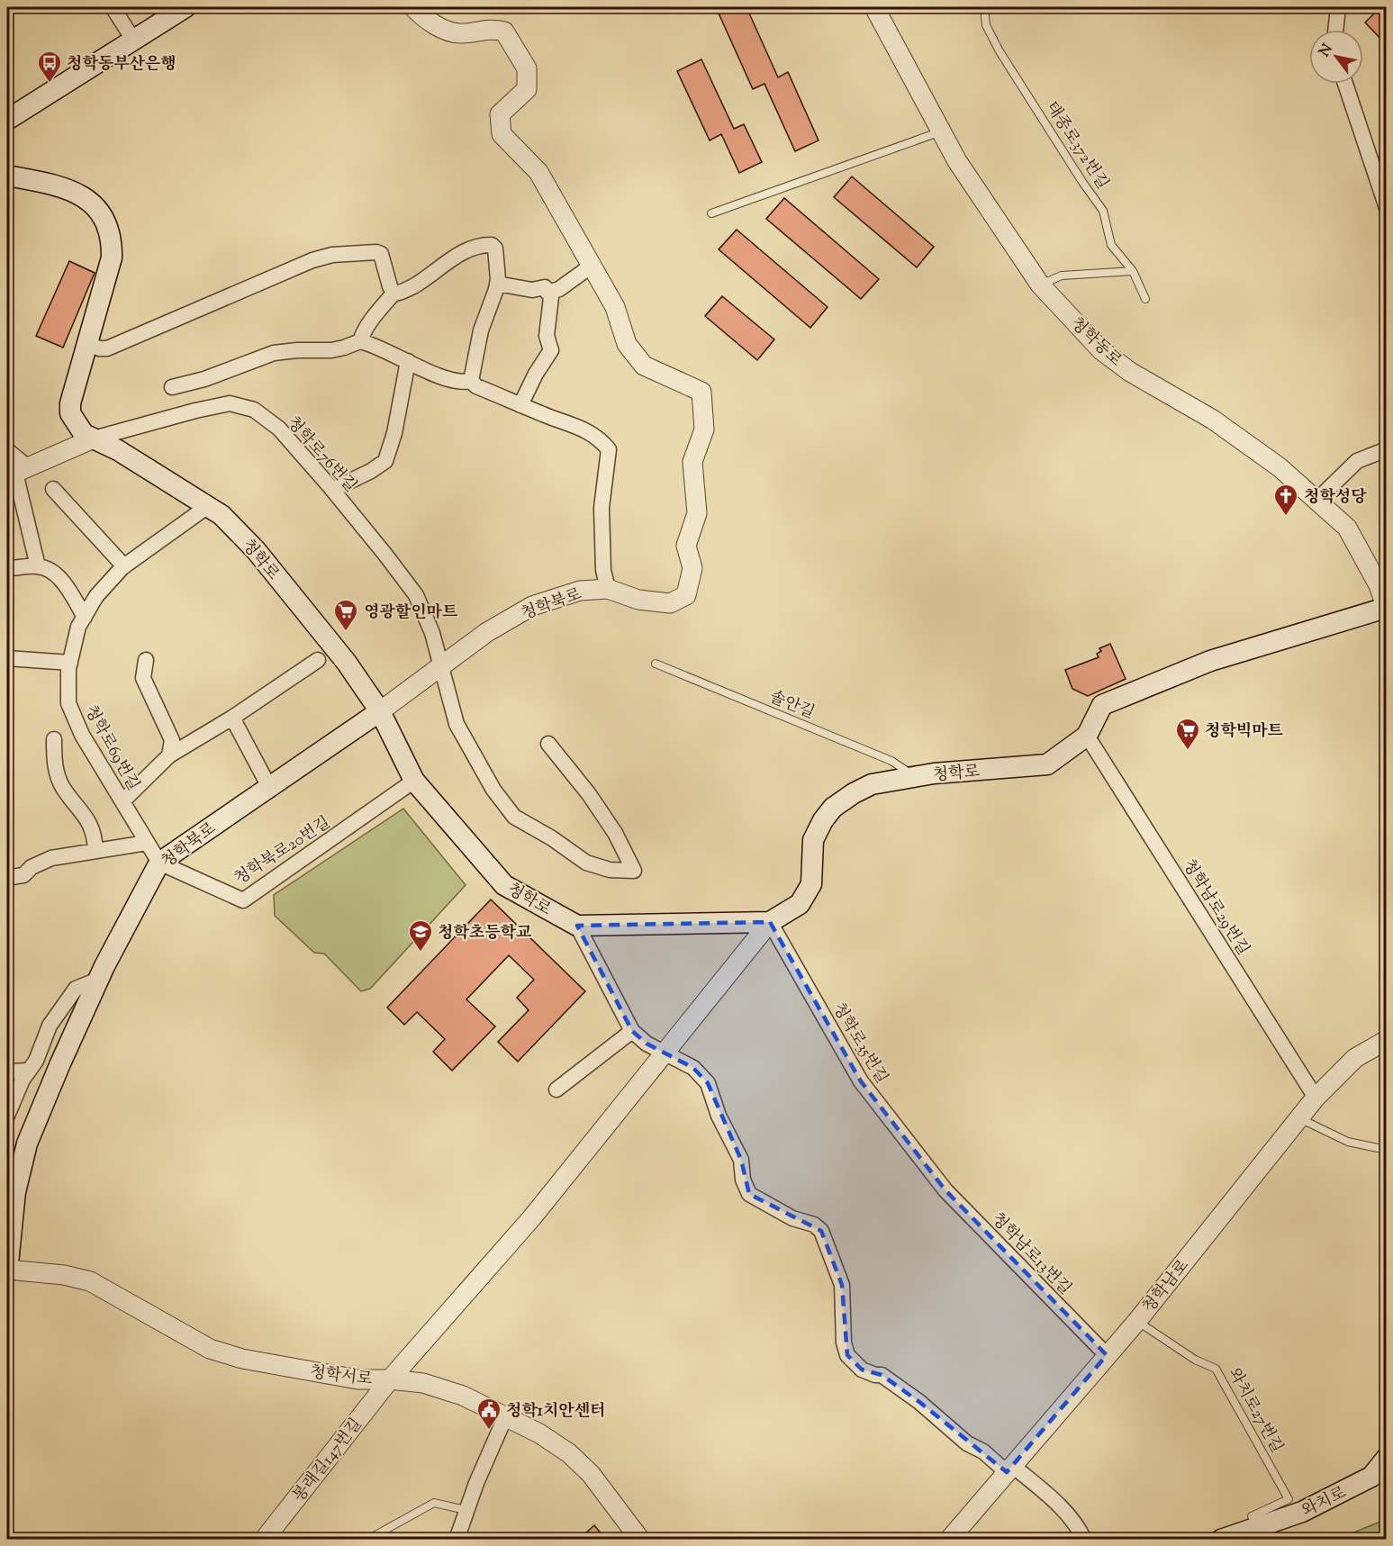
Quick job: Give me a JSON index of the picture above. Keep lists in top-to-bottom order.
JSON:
{
  "streets": {
    "main road": ["청학로", "청학북로", "와치로"],
    "street": [
      "청학동로",
      "청학로76번길",
      "청학로69번길",
      "청학북로20번길",
      "청학남로29번길",
      "청학로35번길",
      "청학남로13번길",
      "청학남로",
      "청학서로",
      "봉래길147번길"
    ],
    "lane": ["태종로372번길", "솔안길", "와치로27번길"]
  },
  "crossings": [
    ["청학동로", "청학로"],
    ["청학로76번길", "청학로"],
    ["청학로76번길", "청학북로"],
    ["청학로", "청학북로"],
    ["청학로", "솔안길"],
    ["청학로", "청학로69번길"],
    ["청학로", "청학북로20번길"],
    ["청학로", "청학남로29번길"],
    ["청학로", "청학로35번길"],
    ["청학로", "봉래길147번길"],
    ["청학북로", "청학로69번길"],
    ["청학북로", "청학북로20번길"],
    ["청학북로", "청학서로"],
    ["청학로69번길", "청학북로20번길"],
    ["청학남로29번길", "청학남로"],
    ["청학로35번길", "청학남로13번길"],
    ["청학로35번길", "봉래길147번길"],
    ["청학남로13번길", "청학남로"],
    ["청학남로", "와치로27번길"],
    ["청학서로", "봉래길147번길"],
    ["와치로27번길", "와치로"]
  ],
  "places": {
    "bus stop": ["청학동부산은행"],
    "church": ["청학성당"],
    "supermarket": ["영광할인마트", "청학빅마트"],
    "school or university": ["청학초등학교"],
    "public building": ["청학1치안센터"]
  },
  "north": "top left"
}
